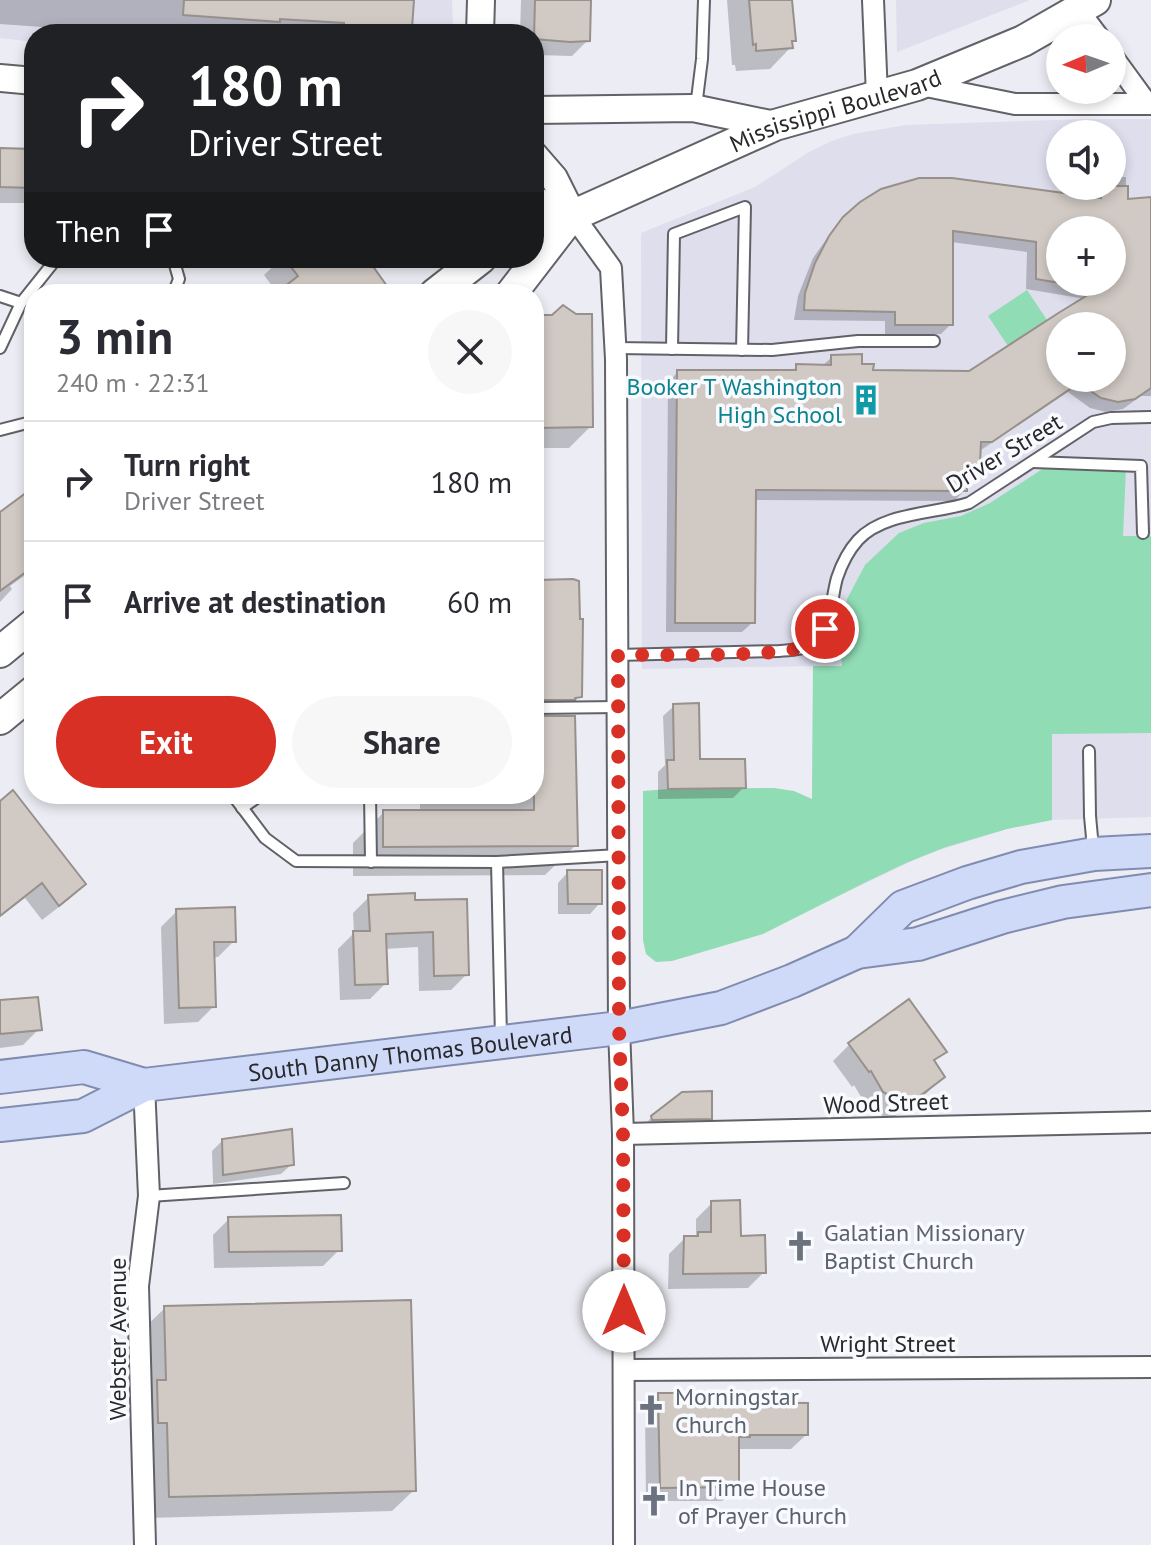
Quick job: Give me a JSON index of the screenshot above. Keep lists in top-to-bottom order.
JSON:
{
  "streets": {
    "main road": ["Mississippi Boulevard", "South Danny Thomas Boulevard"],
    "street": ["Wood Street", "Webster Avenue", "Wright Street"],
    "lane": ["Driver Street"]
  },
  "crossings": [
    ["South Danny Thomas Boulevard", "Webster Avenue"]
  ],
  "places": {
    "building": ["Booker T Washington High School"],
    "church": ["Galatian Missionary Baptist Church", "Morningstar Church", "In Time House of Prayer Church"]
  },
  "north": "left",
  "page": {
    "map_buttons": ["+", "−"],
    "turn": ["180 m", "Driver Street"],
    "then": "Then",
    "heading": ["3 min", "240 m · 22:31"],
    "list": [
      {
        "name": "Turn right",
        "note": "Driver Street",
        "value": "180 m"
      },
      {
        "name": "Arrive at destination",
        "value": "60 m"
      }
    ],
    "buttons": ["Exit", "Share"]
  }
}
